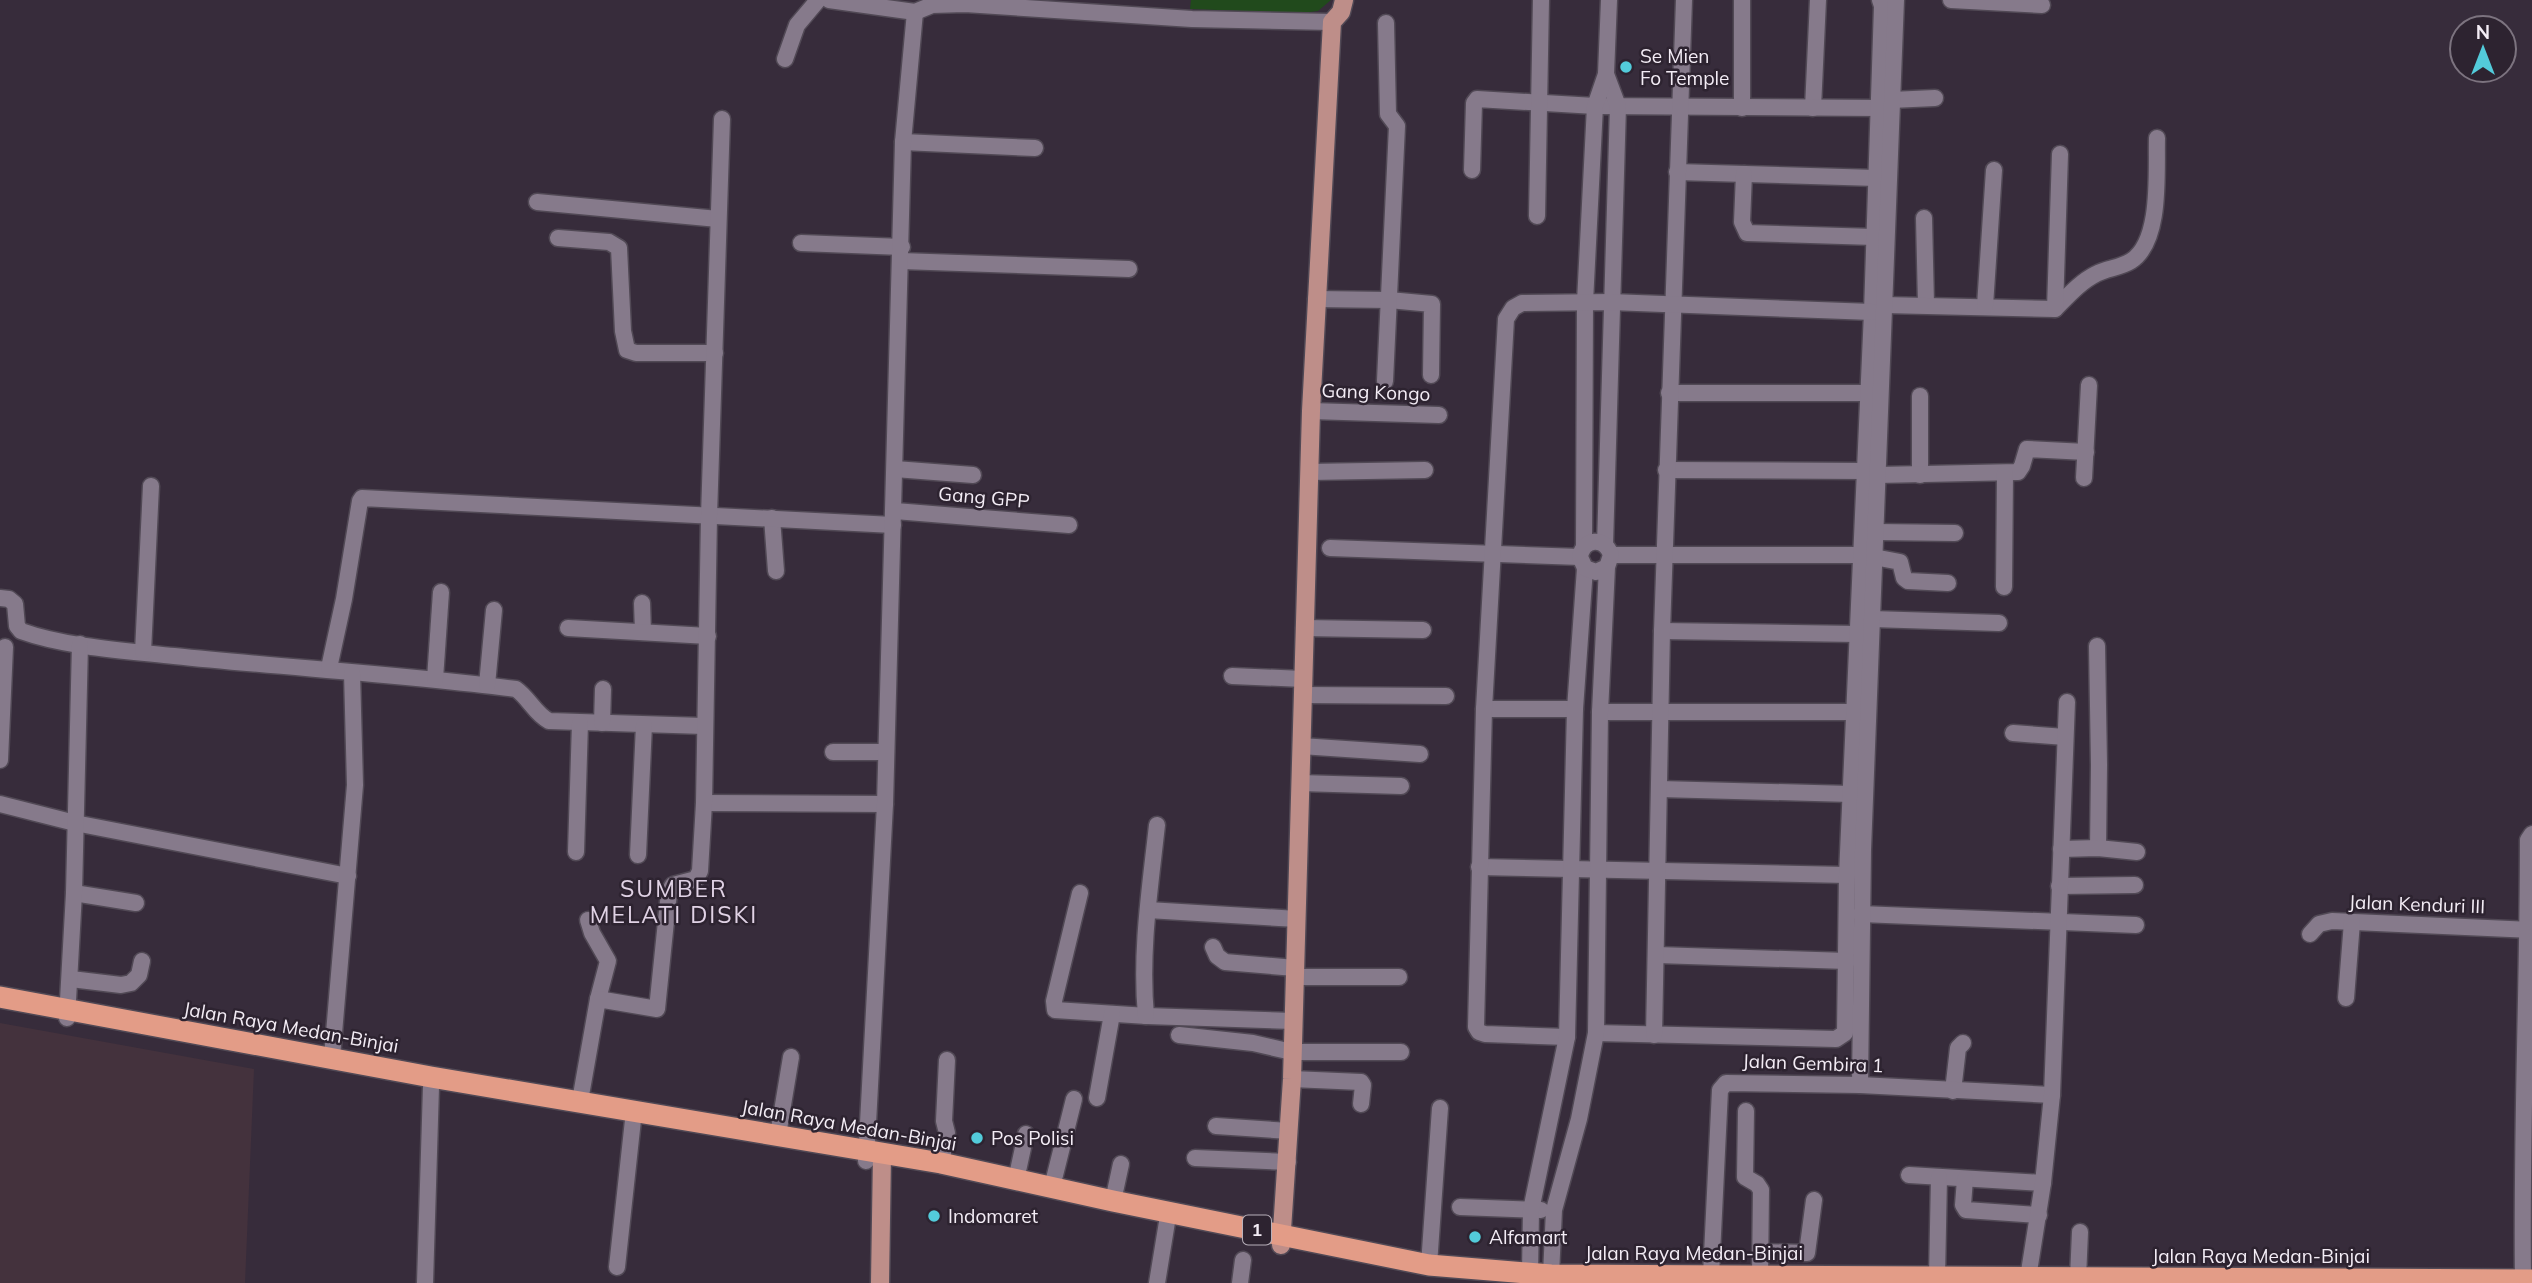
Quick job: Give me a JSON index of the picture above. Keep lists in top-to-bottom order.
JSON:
{
  "streets": {
    "highway": ["Jalan Raya Medan-Binjai", "1"],
    "street": [
      "Gang Kongo",
      "Gang GPP",
      "Jalan Kenduri III",
      "Jalan Gembira 1"
    ]
  },
  "crossings": [
    ["Jalan Raya Medan-Binjai", "Jalan Gembira 1"]
  ],
  "districts": ["SUMBER MELATI DISKI"],
  "places": [
    "Se Mien Fo Temple",
    "Pos Polisi",
    "Indomaret",
    "Alfamart"
  ],
  "north": "top"
}
